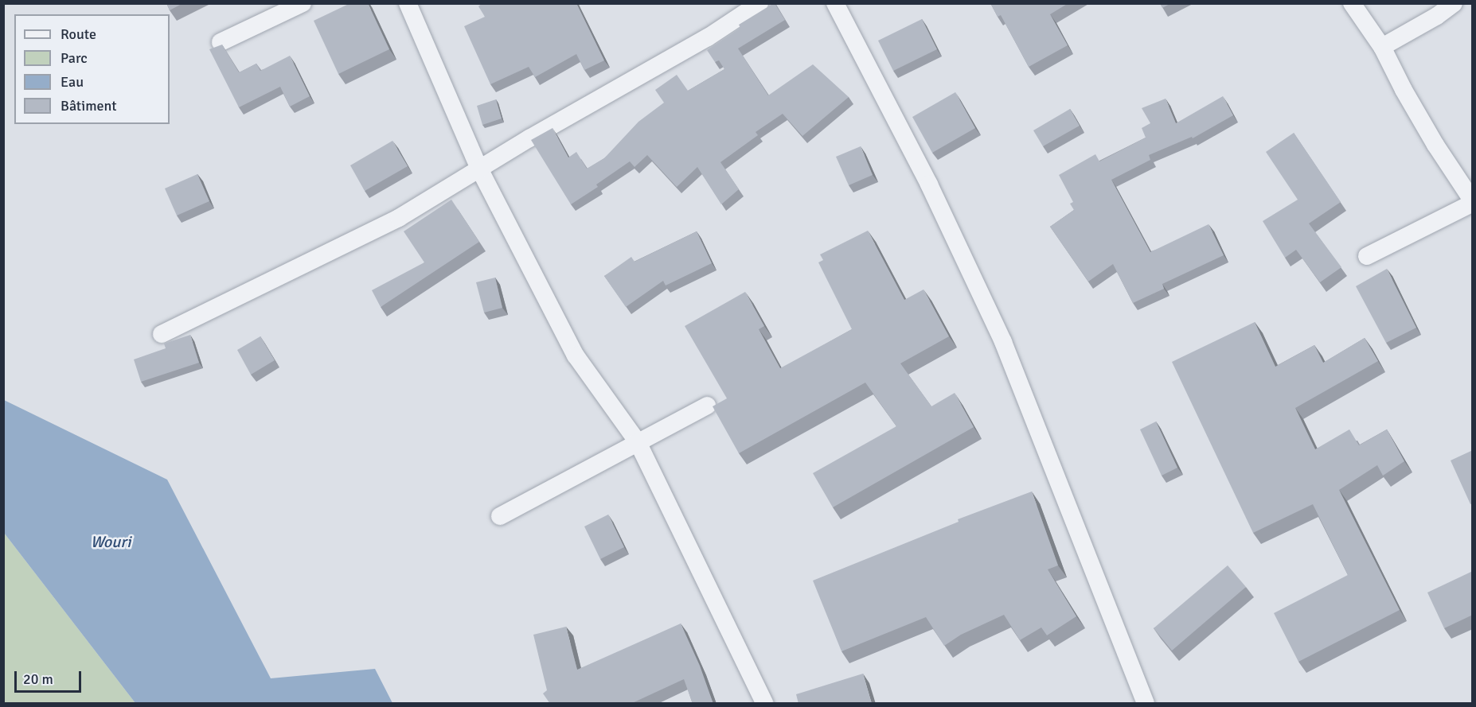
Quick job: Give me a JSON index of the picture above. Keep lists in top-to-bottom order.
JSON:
{
  "water": ["Wouri"],
  "legend": [
    "Route",
    "Parc",
    "Eau",
    "Bâtiment"
  ],
  "scale_bar": "20 m"
}
